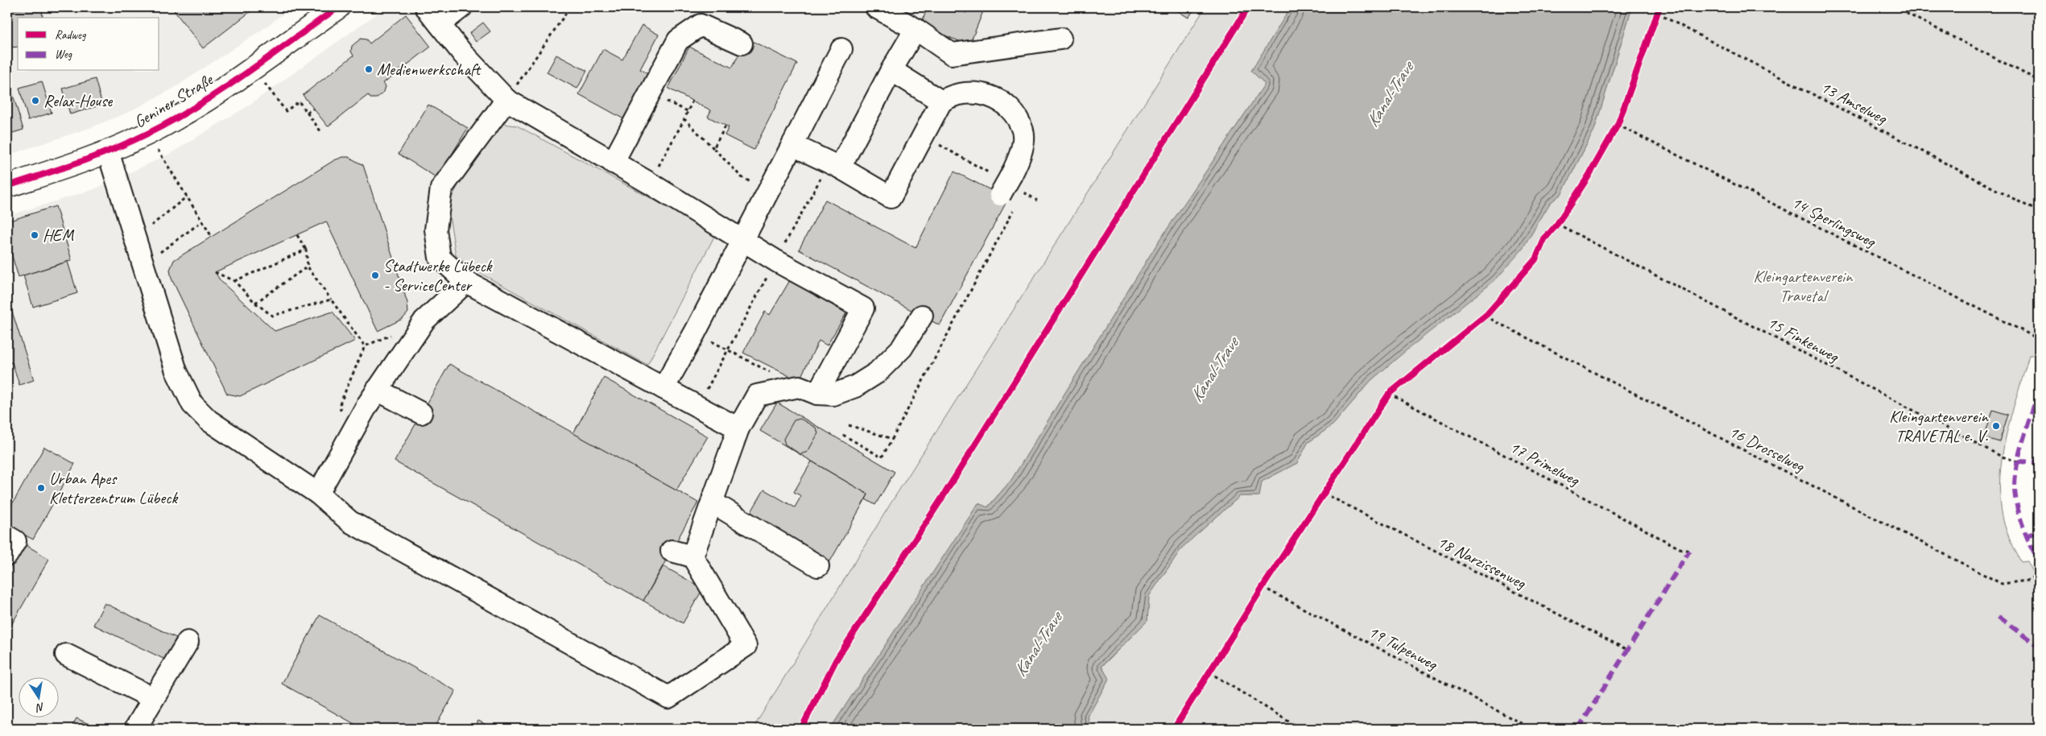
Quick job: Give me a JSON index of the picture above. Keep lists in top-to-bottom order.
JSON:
{
  "streets": {
    "main road": ["Geniner Straße"],
    "path": [
      "13 Amselweg",
      "14 Sperlingsweg",
      "15 Finkenweg",
      "16 Drosselweg",
      "17 Primelweg",
      "18 Narzissenweg",
      "19 Tulpenweg"
    ]
  },
  "water": ["Kanal-Trave"],
  "parks": ["Kleingartenverein Travetal"],
  "places": [
    "Medienwerkschaft",
    "Relax-House",
    "HEM",
    "Stadtwerke Lübeck - ServiceCenter",
    "Kleingartenverein TRAVETAL e. V.",
    "Urban Apes Kletterzentrum Lübeck"
  ],
  "legend": ["Radweg", "Weg"],
  "north": "bottom"
}
